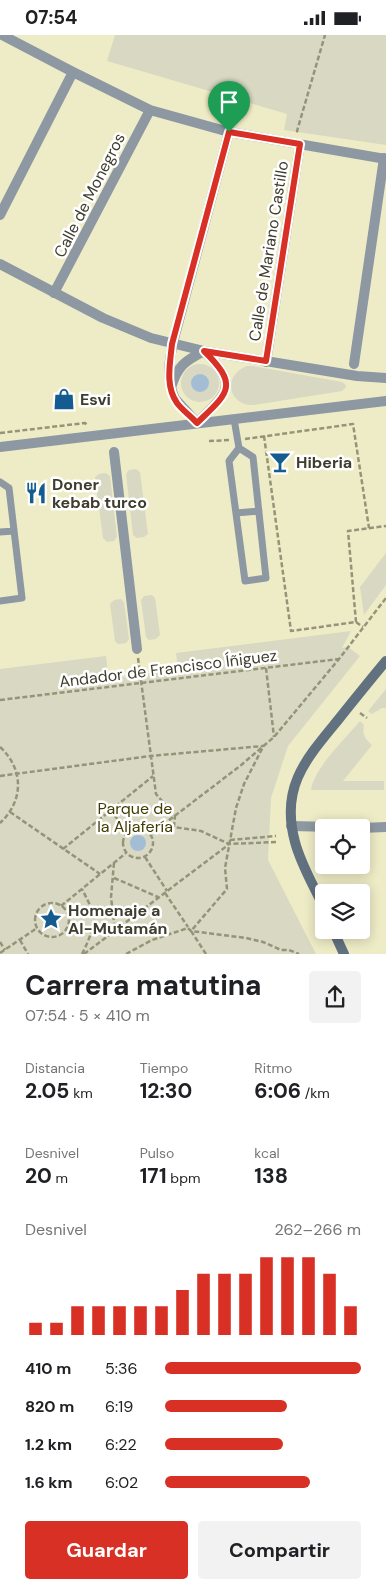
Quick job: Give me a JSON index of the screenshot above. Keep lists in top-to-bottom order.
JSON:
{
  "streets": {
    "street": ["Calle de Monegros", "Calle de Mariano Castillo"],
    "path": ["Andador de Francisco Íñiguez"]
  },
  "parks": ["Parque de la Aljafería"],
  "places": {
    "shop": ["Esvi"],
    "bar": ["Hiberia"],
    "restaurant": ["Doner kebab turco"],
    "place": ["Homenaje a Al-Mutamán"]
  },
  "page": {
    "status": "07:54",
    "heading": ["Carrera matutina", "07:54 · 5 × 410 m"],
    "stats": [
      ["Distancia", "2.05 km"],
      ["Tiempo", "12:30"],
      ["Ritmo", "6:06 /km"],
      ["Desnivel", "20 m"],
      ["Pulso", "171 bpm"],
      ["kcal", "138"]
    ],
    "chart": ["Desnivel", "262–266 m"],
    "list": [
      {
        "name": "410 m",
        "note": "5:36"
      },
      {
        "name": "820 m",
        "note": "6:19"
      },
      {
        "name": "1.2 km",
        "note": "6:22"
      },
      {
        "name": "1.6 km",
        "note": "6:02"
      }
    ],
    "buttons": ["Guardar", "Compartir"]
  }
}
